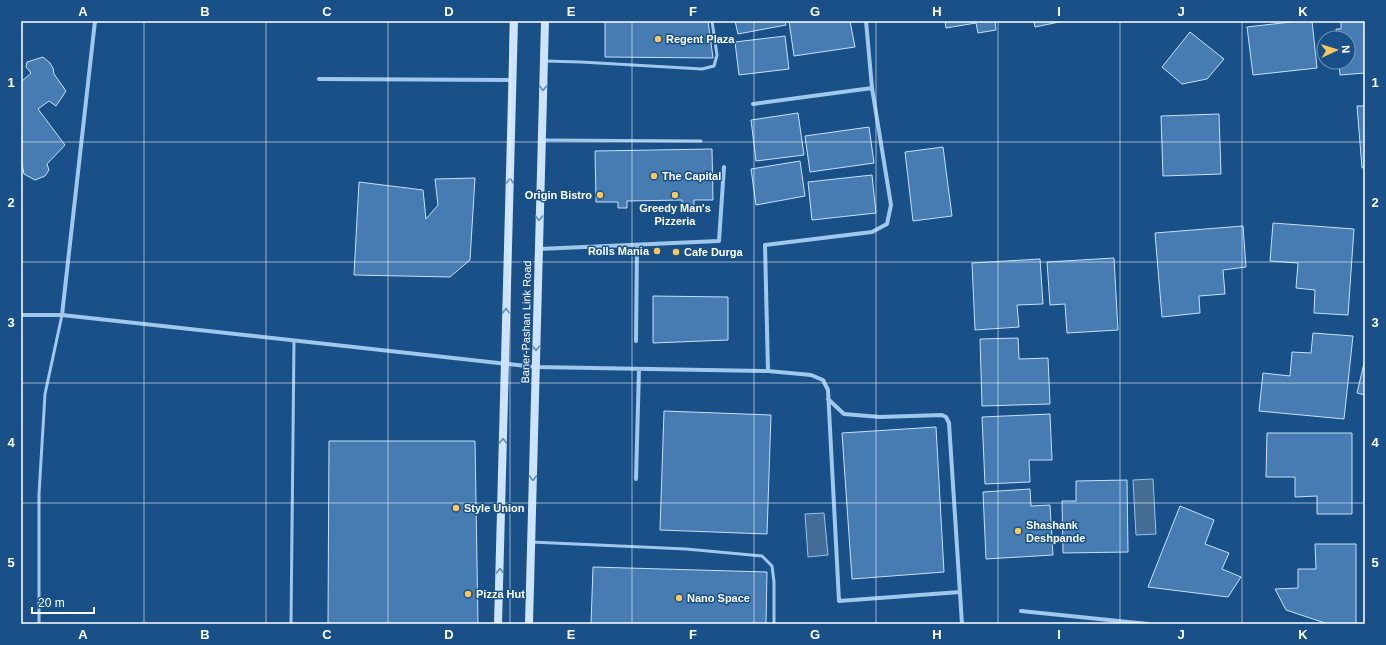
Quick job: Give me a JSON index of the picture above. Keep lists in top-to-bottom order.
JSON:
{
  "streets": {
    "street": ["Baner-Pashan Link Road"]
  },
  "places": [
    "Regent Plaza",
    "The Capital",
    "Origin Bistro",
    "Greedy Man's Pizzeria",
    "Rolls Mania",
    "Cafe Durga",
    "Style Union",
    "Shashank Deshpande",
    "Pizza Hut",
    "Nano Space"
  ],
  "scale_bar": "20 m",
  "north": "right",
  "grid": {
    "columns": [
      "A",
      "B",
      "C",
      "D",
      "E",
      "F",
      "G",
      "H",
      "I",
      "J",
      "K"
    ],
    "rows": [
      "1",
      "2",
      "3",
      "4",
      "5"
    ]
  }
}
